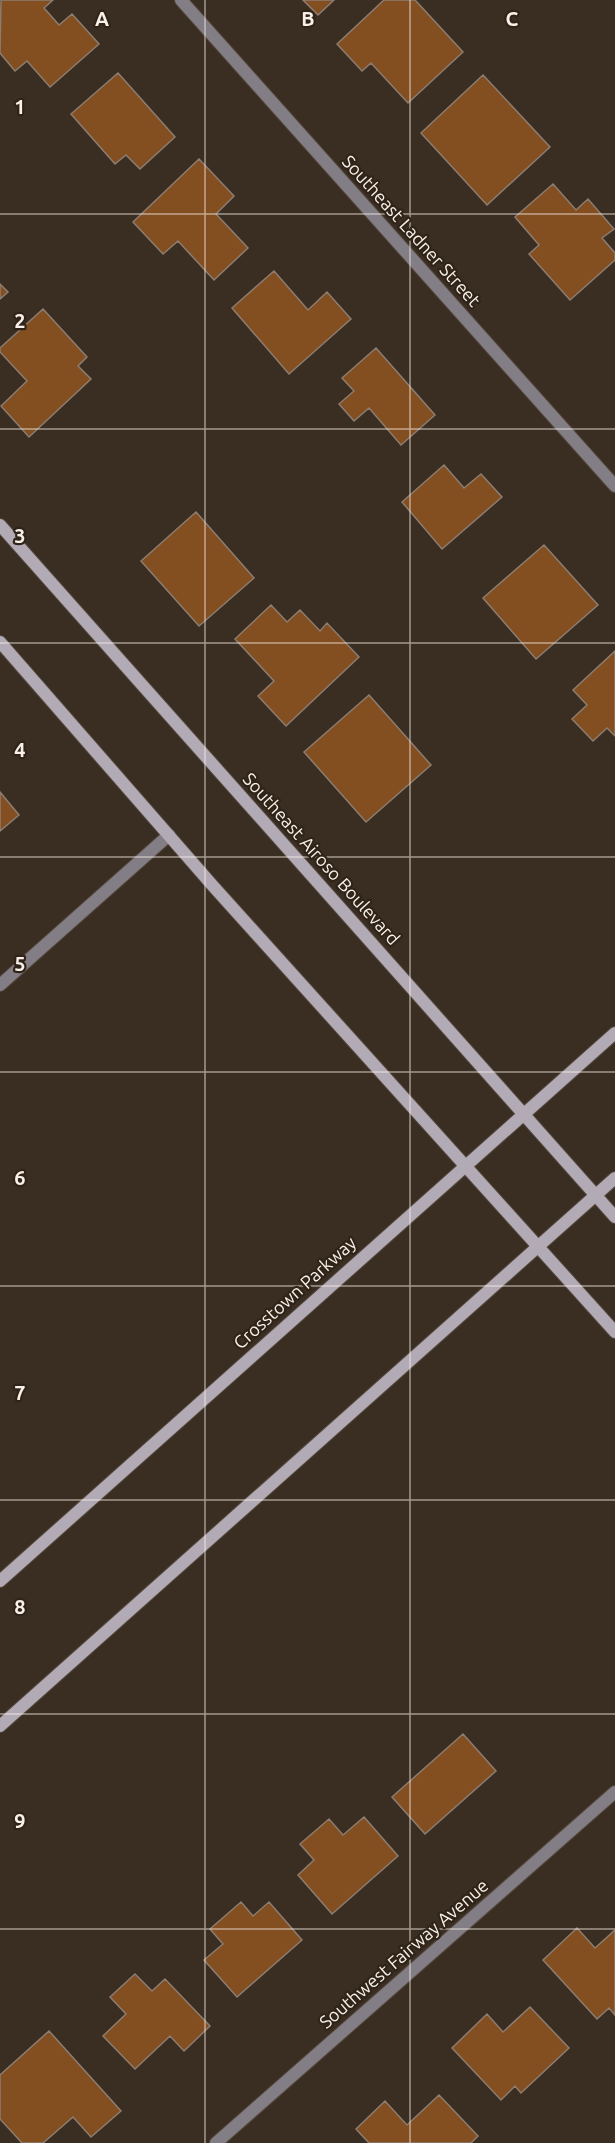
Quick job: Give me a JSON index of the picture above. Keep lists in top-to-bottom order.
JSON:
{
  "streets": {
    "main road": ["Southeast Airoso Boulevard", "Crosstown Parkway"],
    "street": ["Southeast Ladner Street", "Southwest Fairway Avenue"]
  },
  "crossings": [
    ["Southeast Airoso Boulevard", "Crosstown Parkway"]
  ],
  "grid": {
    "columns": ["A", "B", "C"],
    "rows": [
      "1",
      "2",
      "3",
      "4",
      "5",
      "6",
      "7",
      "8",
      "9"
    ]
  }
}
